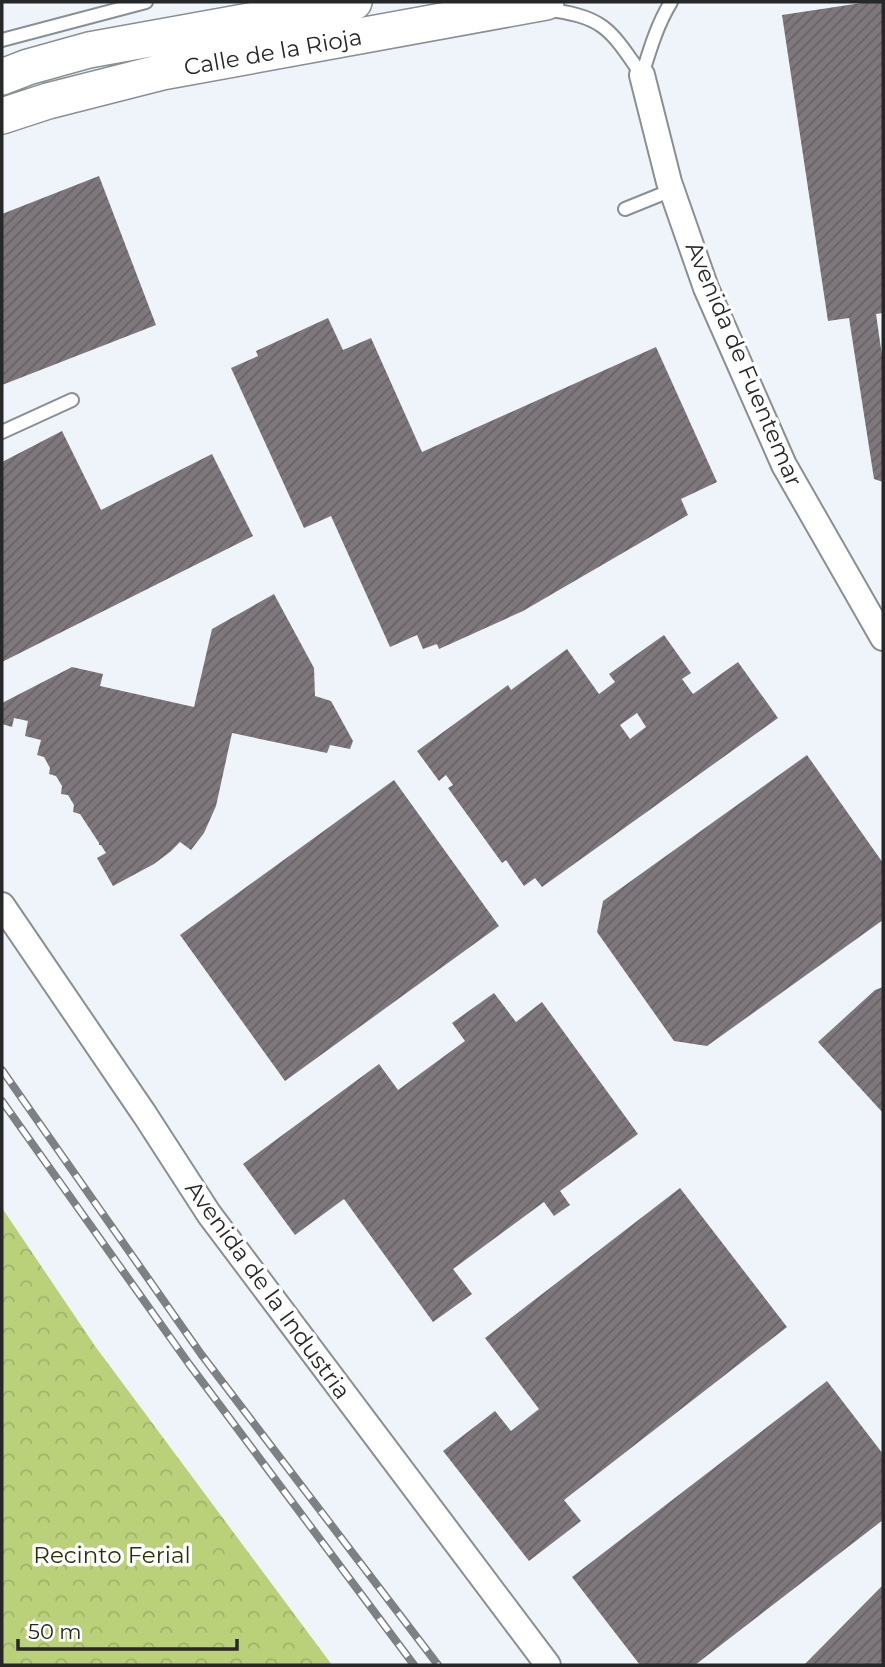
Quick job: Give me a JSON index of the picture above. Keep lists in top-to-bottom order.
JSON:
{
  "streets": {
    "main road": ["Calle de la Rioja"],
    "street": ["Avenida de Fuentemar", "Avenida de la Industria"]
  },
  "parks": ["Recinto Ferial"],
  "scale_bar": "50 m"
}
